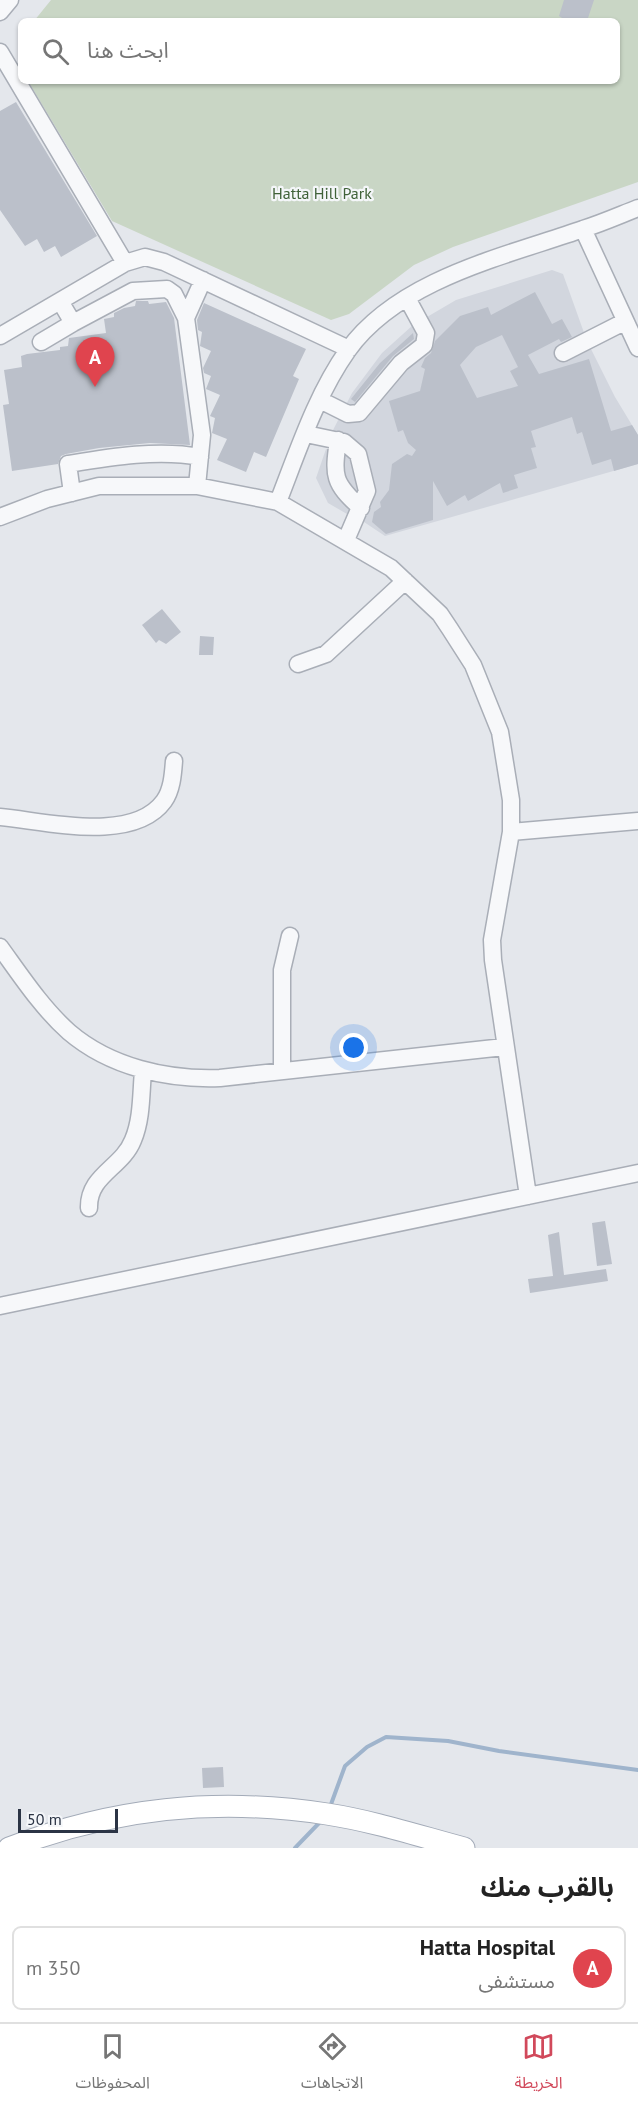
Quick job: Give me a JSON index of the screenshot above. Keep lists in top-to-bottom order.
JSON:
{
  "parks": ["Hatta Hill Park"],
  "scale_bar": "50 m",
  "page": {
    "search": "ابحث هنا",
    "pins": "A",
    "scale": "50 m",
    "heading": "بالقرب منك",
    "list": [
      {
        "mark": "A",
        "name": "Hatta Hospital",
        "note": "مستشفى",
        "value": "350 m"
      }
    ],
    "nav": ["الخريطة", "الاتجاهات", "المحفوظات"]
  }
}
